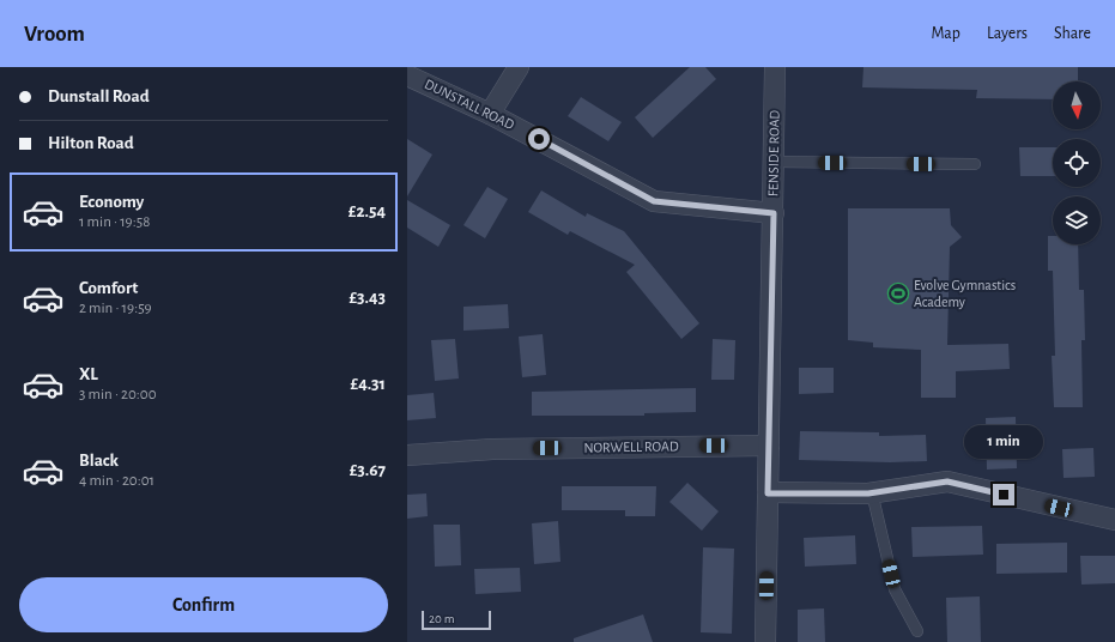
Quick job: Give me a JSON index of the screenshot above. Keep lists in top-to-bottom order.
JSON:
{
  "streets": {
    "street": ["DUNSTALL ROAD", "FENSIDE ROAD", "NORWELL ROAD"]
  },
  "crossings": [
    ["DUNSTALL ROAD", "FENSIDE ROAD"],
    ["FENSIDE ROAD", "NORWELL ROAD"]
  ],
  "places": {
    "sports": ["Evolve Gymnastics Academy"]
  },
  "scale_bar": "20 m",
  "north": "bottom",
  "page": {
    "header": "Vroom",
    "nav": ["Map", "Layers", "Share"],
    "banner": ["Dunstall Road", "Hilton Road"],
    "list": [
      {
        "name": "Economy",
        "note": "1 min · 19:58",
        "value": "£2.54"
      },
      {
        "name": "Comfort",
        "note": "2 min · 19:59",
        "value": "£3.43"
      },
      {
        "name": "XL",
        "note": "3 min · 20:00",
        "value": "£4.31"
      },
      {
        "name": "Black",
        "note": "4 min · 20:01",
        "value": "£3.67"
      }
    ],
    "bubble": "1 min",
    "buttons": "Confirm",
    "scale": "20 m"
  }
}
